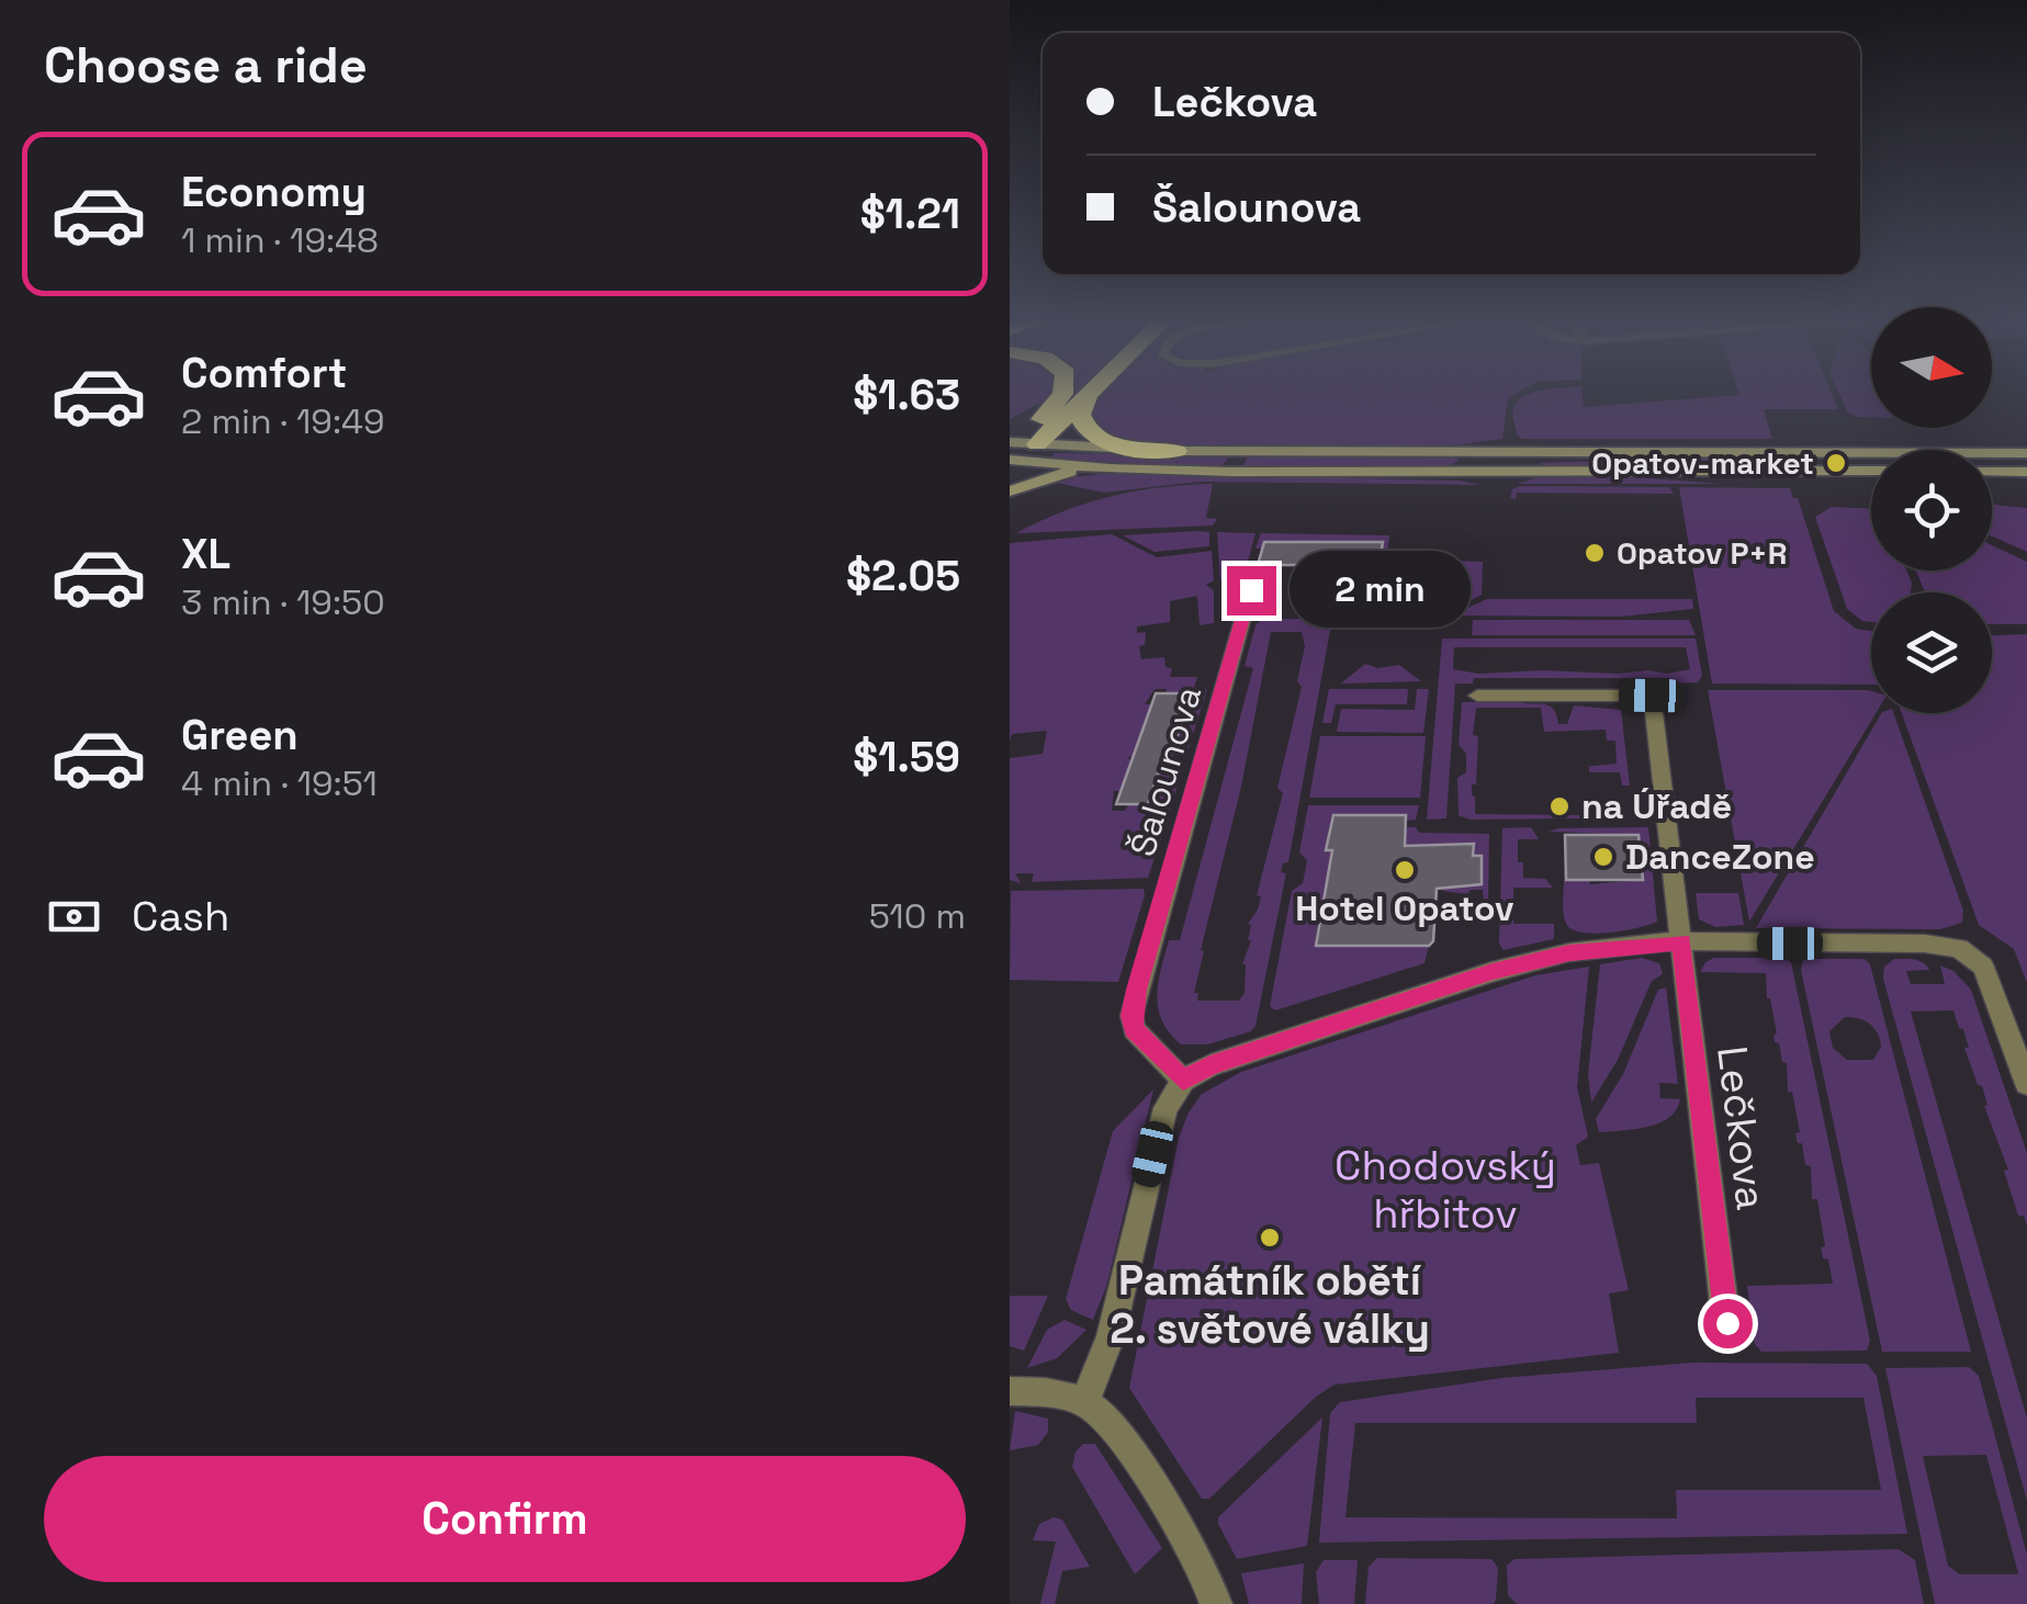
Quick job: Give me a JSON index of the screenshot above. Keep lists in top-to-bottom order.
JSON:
{
  "streets": {
    "street": ["Šalounova", "Lečkova"]
  },
  "parks": ["Chodovský hřbitov"],
  "places": [
    "Opatov-market",
    "Opatov P+R",
    "na Úřadě",
    "DanceZone",
    "Hotel Opatov",
    "Památník obětí 2. světové války"
  ],
  "north": "right",
  "page": {
    "heading": "Choose a ride",
    "banner": ["Lečkova", "Šalounova"],
    "list": [
      {
        "name": "Economy",
        "note": "1 min · 19:48",
        "value": "$1.21"
      },
      {
        "name": "Comfort",
        "note": "2 min · 19:49",
        "value": "$1.63"
      },
      {
        "name": "XL",
        "note": "3 min · 19:50",
        "value": "$2.05"
      },
      {
        "name": "Green",
        "note": "4 min · 19:51",
        "value": "$1.59"
      }
    ],
    "bubble": "2 min",
    "pay": ["Cash", "510 m"],
    "buttons": "Confirm"
  }
}
